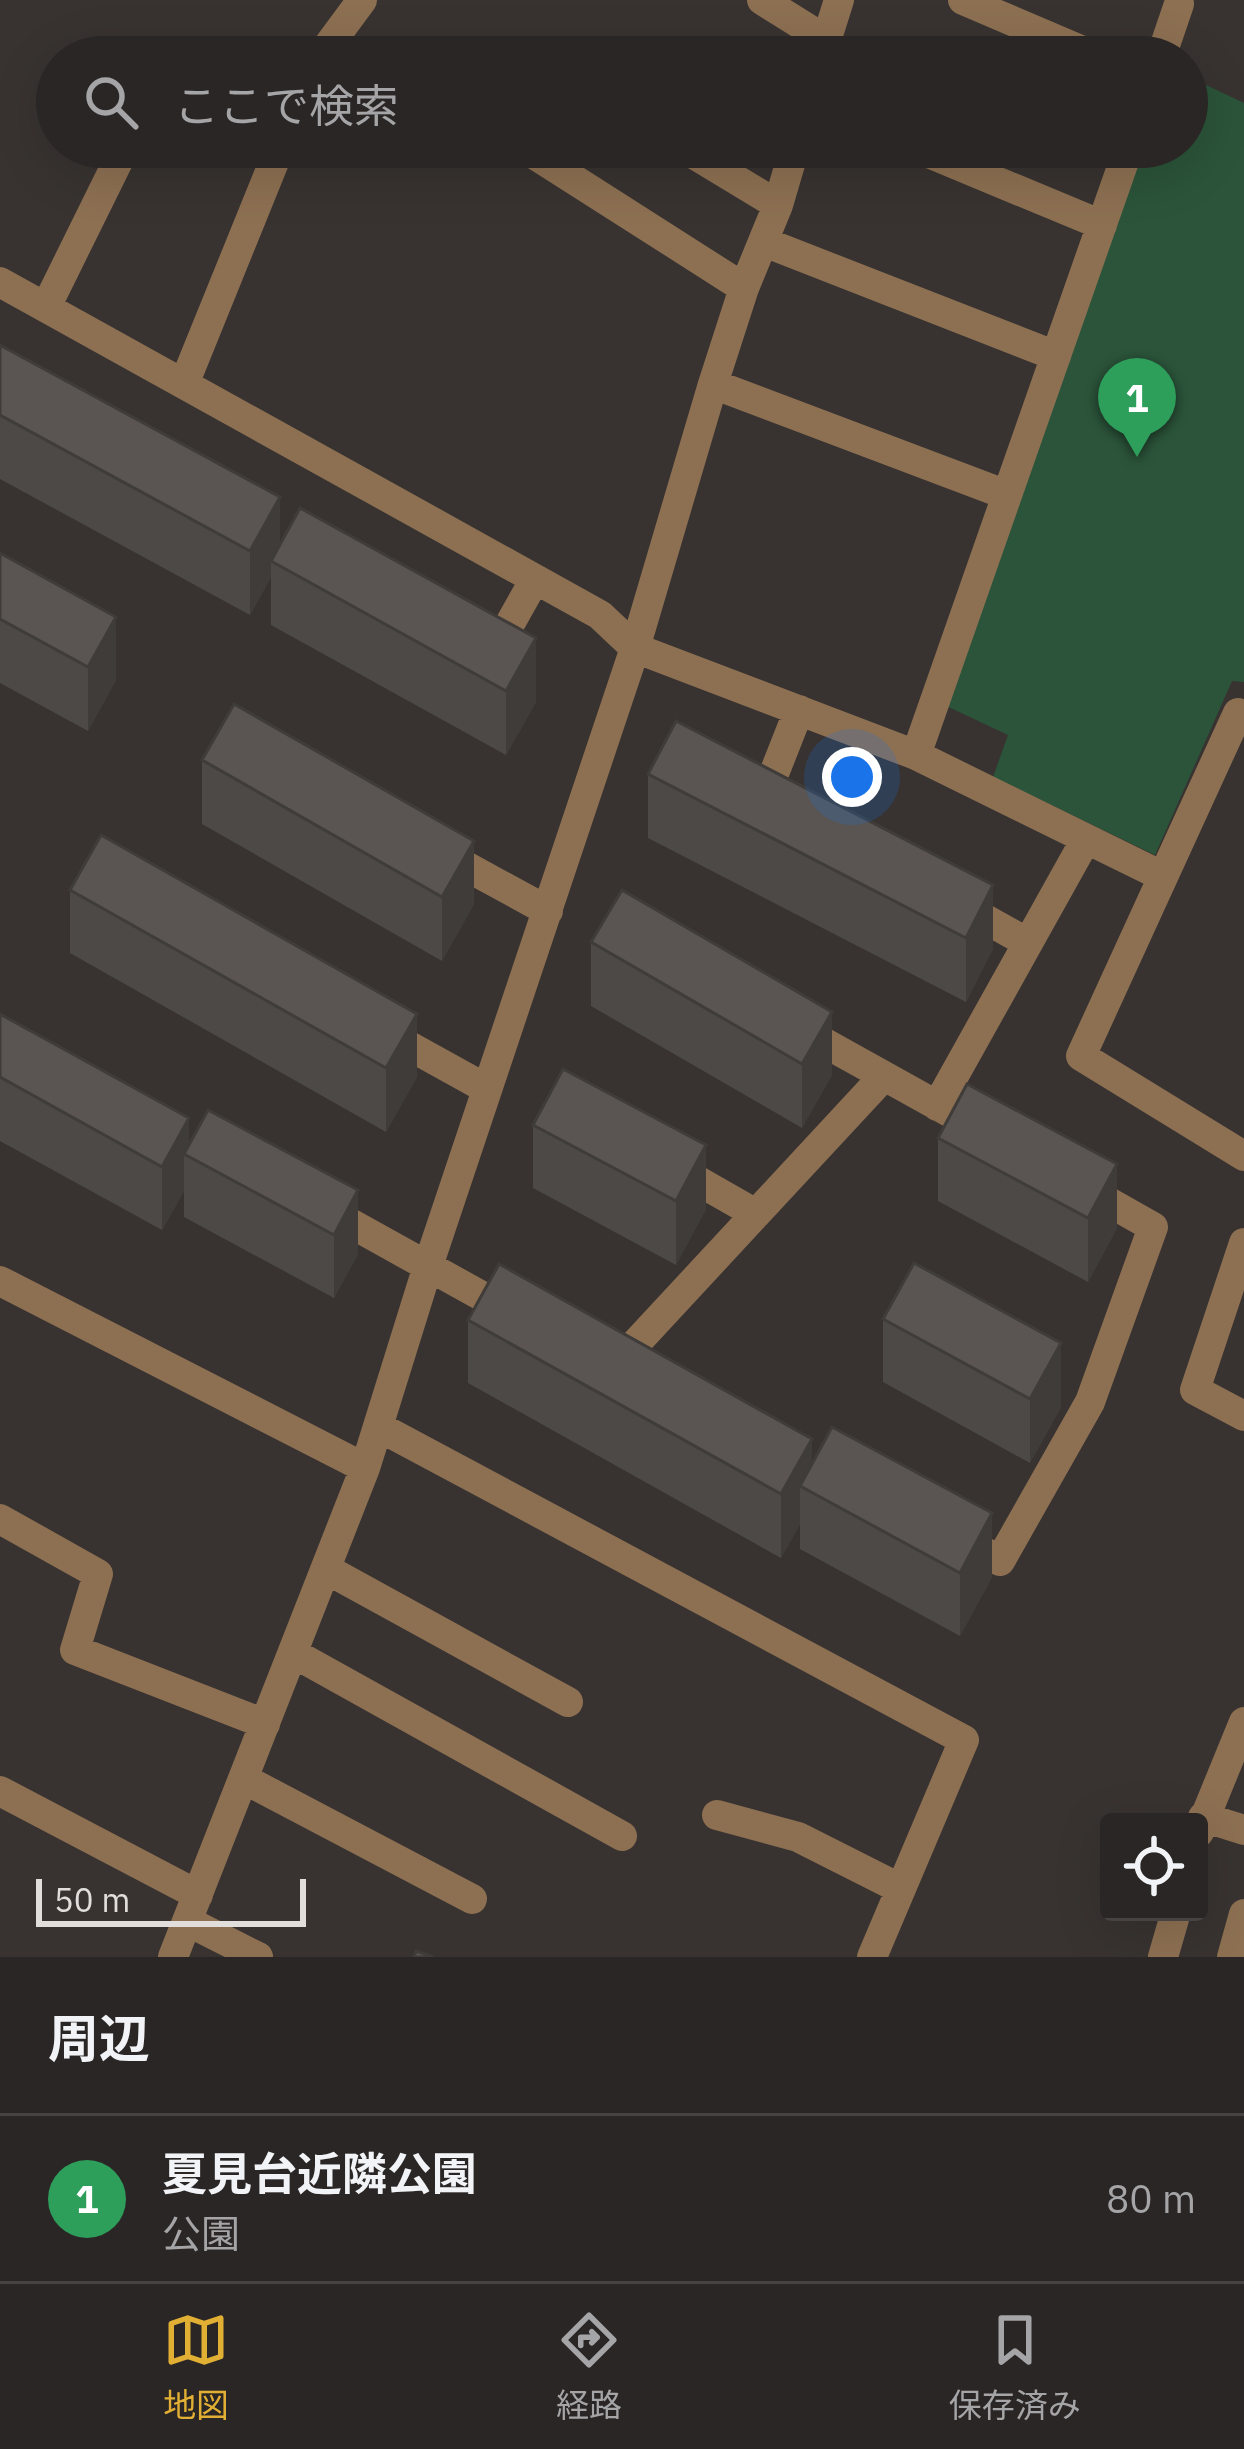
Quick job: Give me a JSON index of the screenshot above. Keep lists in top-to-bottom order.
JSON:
{
  "scale_bar": "50 m",
  "page": {
    "search": "ここで検索",
    "pins": "1",
    "scale": "50 m",
    "heading": "周辺",
    "list": [
      {
        "mark": "1",
        "name": "夏見台近隣公園",
        "note": "公園",
        "value": "80 m"
      }
    ],
    "nav": ["地図", "経路", "保存済み"]
  }
}
